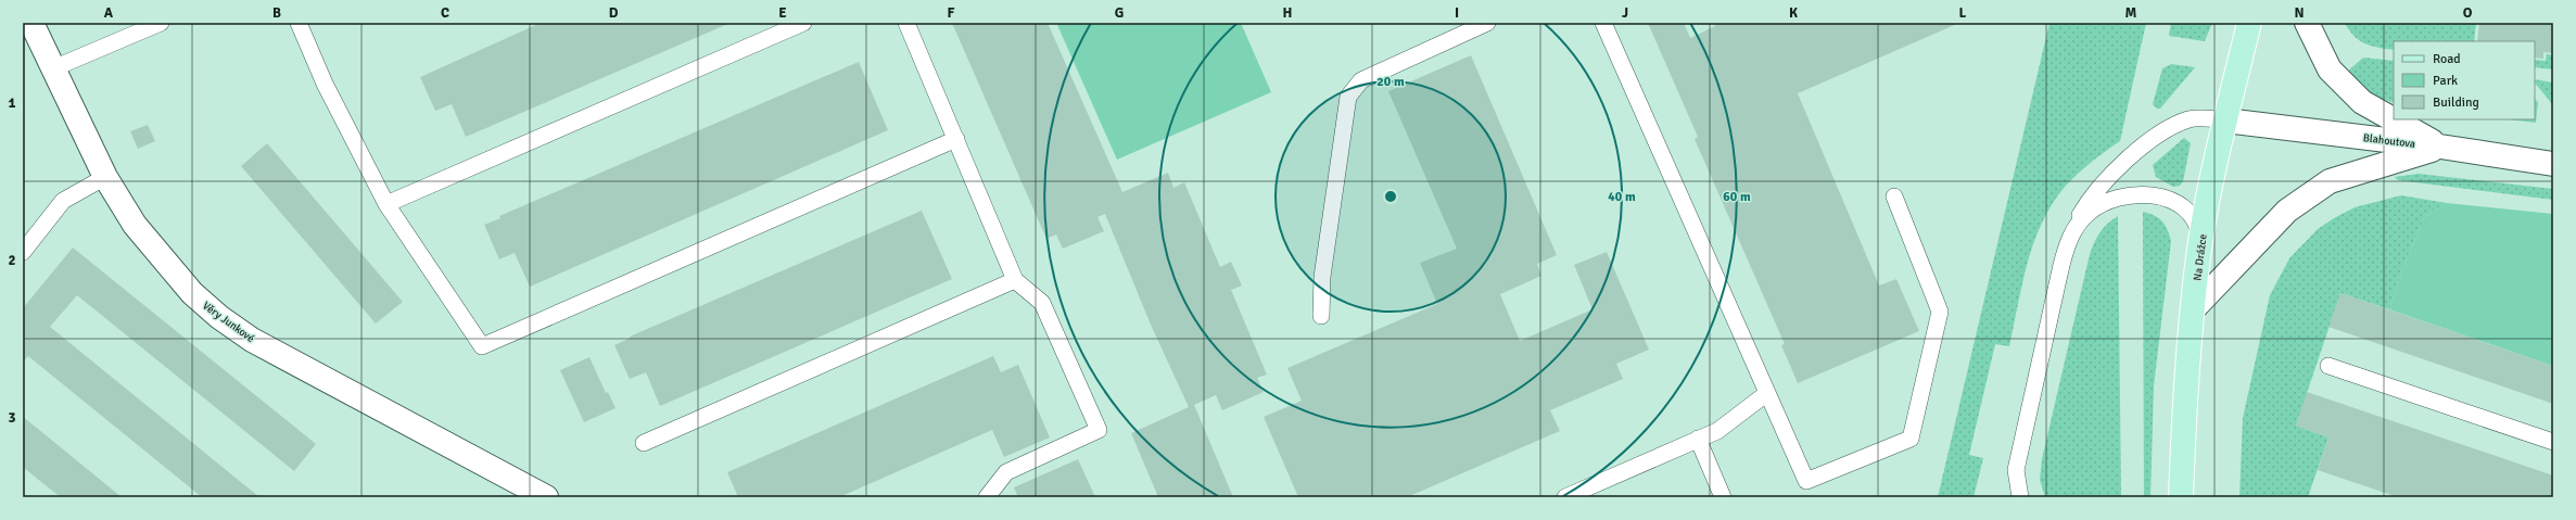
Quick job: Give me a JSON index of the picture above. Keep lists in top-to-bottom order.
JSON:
{
  "streets": {
    "main road": ["Na Drážce"],
    "street": ["Blahoutova", "Věry Junkové"]
  },
  "crossings": [
    ["Blahoutova", "Na Drážce"]
  ],
  "legend": ["Road", "Park", "Building"],
  "grid": {
    "columns": [
      "A",
      "B",
      "C",
      "D",
      "E",
      "F",
      "G",
      "H",
      "I",
      "J",
      "K",
      "L",
      "M",
      "N",
      "O"
    ],
    "rows": ["1", "2", "3"]
  },
  "rings": ["20 m", "40 m", "60 m"]
}
